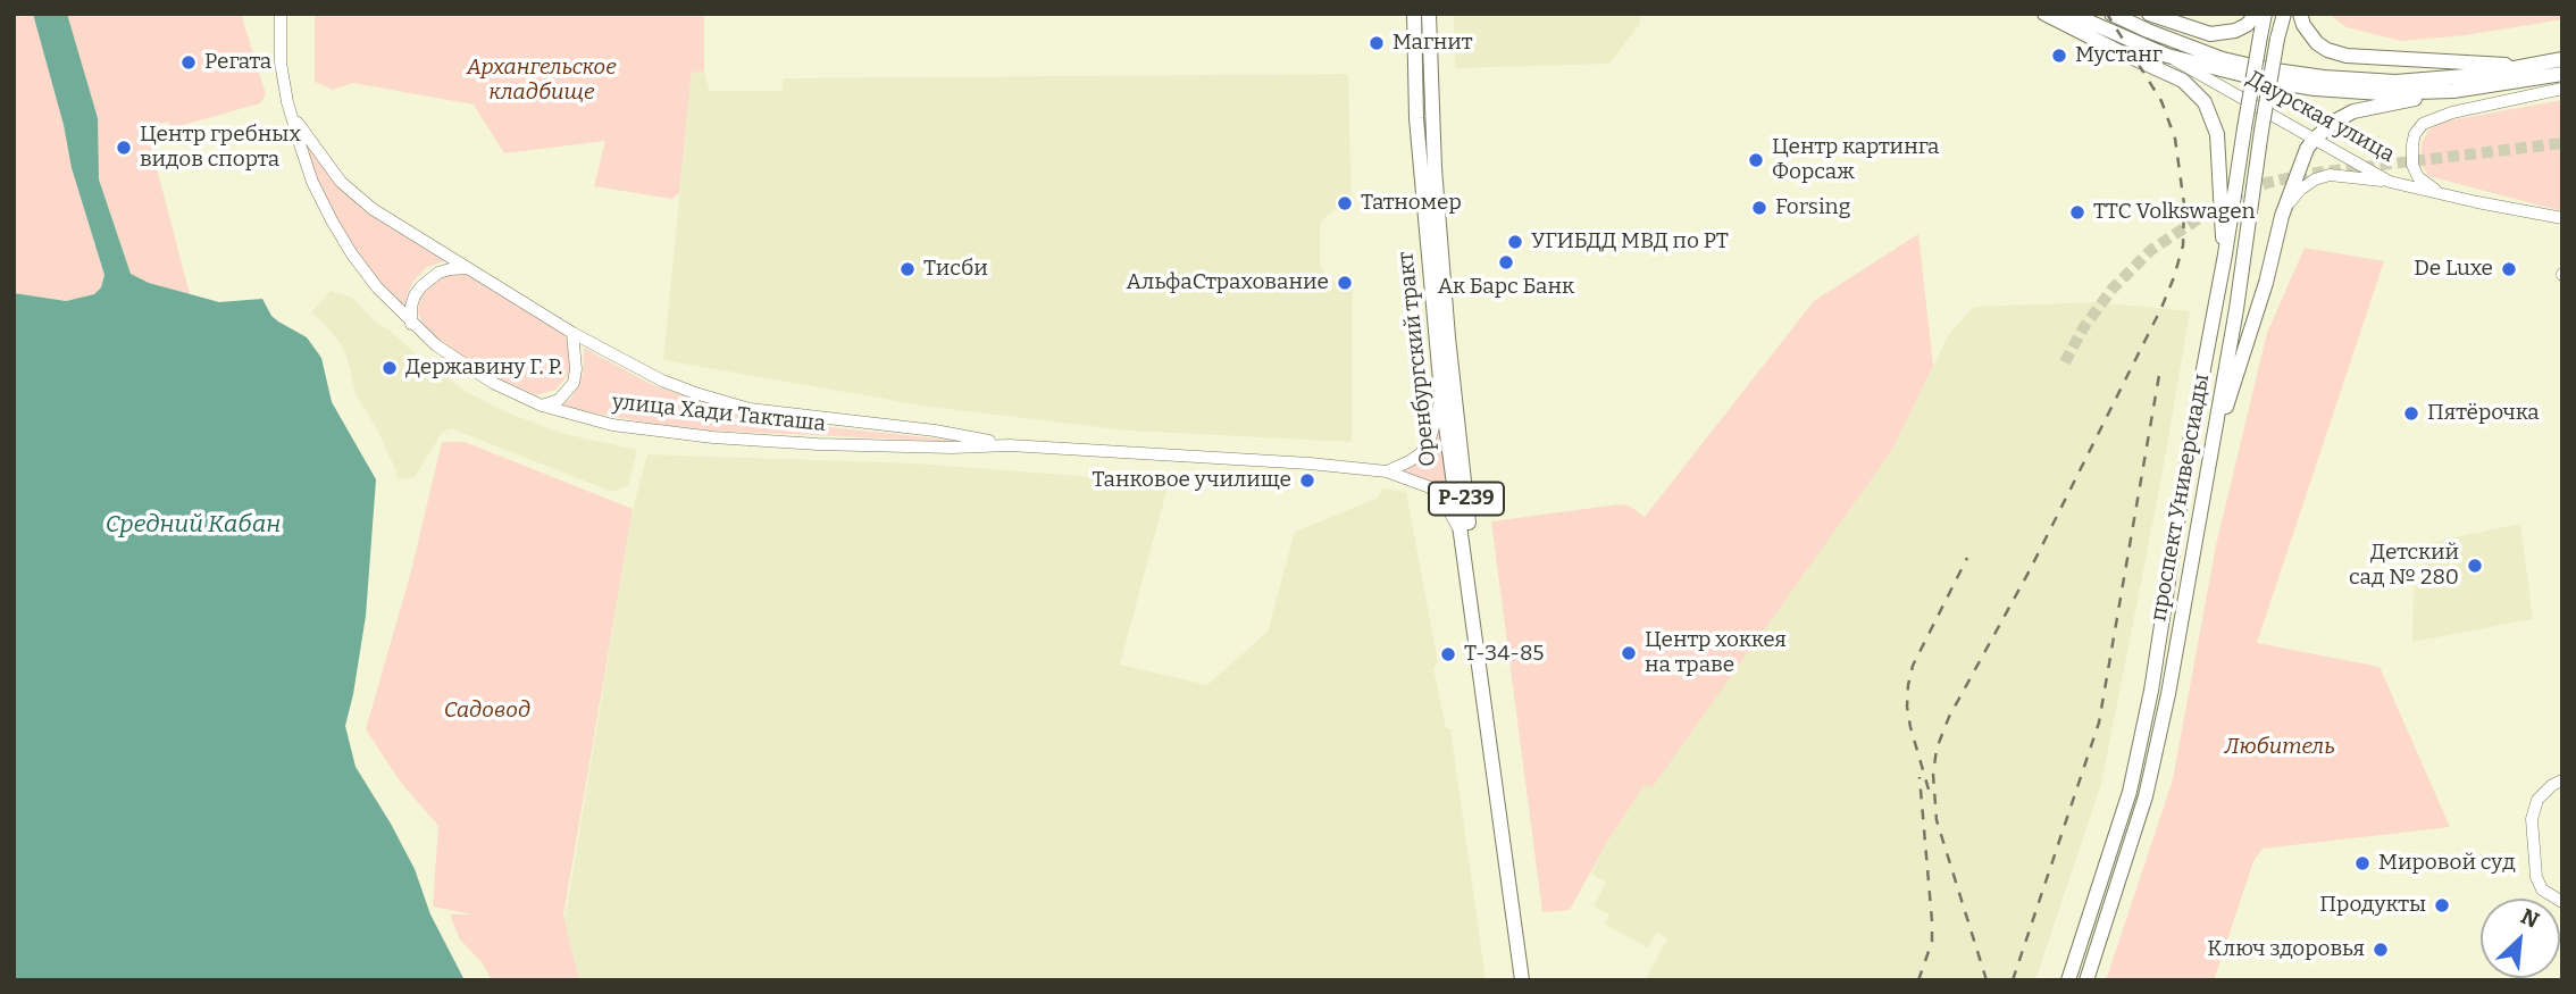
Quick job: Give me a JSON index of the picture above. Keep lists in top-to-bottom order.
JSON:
{
  "streets": {
    "main road": [
      "Даурская улица",
      "Оренбургский тракт",
      "проспект Универсиады",
      "Р-239"
    ],
    "street": ["улица Хади Такташа"]
  },
  "crossings": [
    ["Оренбургский тракт", "улица Хади Такташа"]
  ],
  "water": ["Средний Кабан"],
  "parks": ["Архангельское кладбище", "Садовод", "Любитель"],
  "places": [
    "Магнит",
    "Мустанг",
    "Регата",
    "Центр гребных видов спорта",
    "Центр картинга Форсаж",
    "Татномер",
    "Forsing",
    "ТТС Volkswagen",
    "УГИБДД МВД по РТ",
    "Ак Барс Банк",
    "Тисби",
    "De Luxe",
    "АльфаСтрахование",
    "Державину Г. Р.",
    "Пятёрочка",
    "Танковое училище",
    "Детский сад № 280",
    "Центр хоккея на траве",
    "T-34-85",
    "Мировой суд",
    "Продукты",
    "Ключ здоровья"
  ],
  "north": "top right"
}
